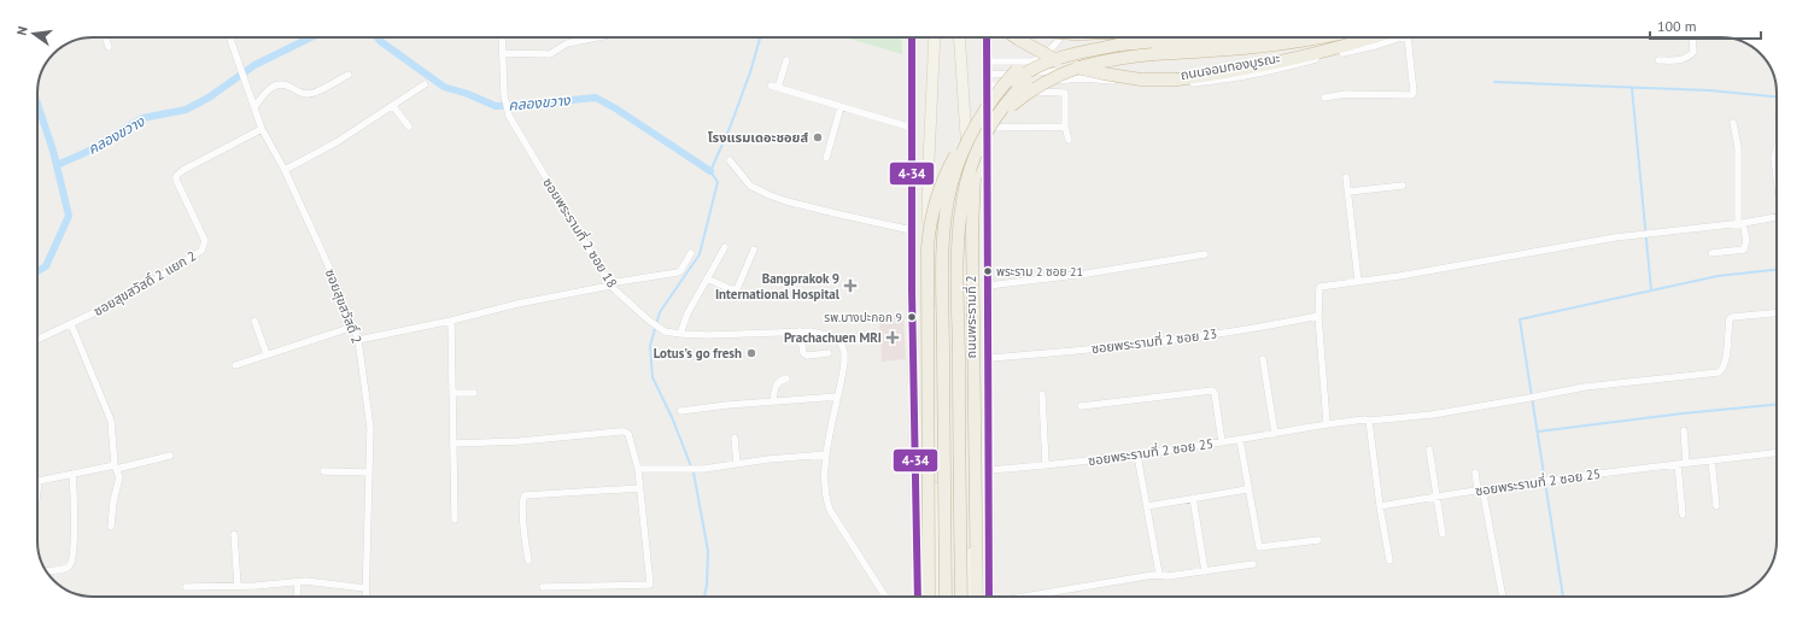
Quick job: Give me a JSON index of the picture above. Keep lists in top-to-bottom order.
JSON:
{
  "streets": {
    "main road": ["ถนนพระรามที่ 2"],
    "street": [
      "ถนนจอมทองบูรณะ",
      "ซอยพระรามที่ 2 ซอย 18",
      "ซอยสุขสวัสดิ์ 2 แยก 2",
      "ซอยสุขสวัสดิ์ 2",
      "ซอยพระรามที่ 2 ซอย 23",
      "ซอยพระรามที่ 2 ซอย 25"
    ]
  },
  "crossings": [
    ["ถนนจอมทองบูรณะ", "ถนนพระรามที่ 2"],
    ["ซอยสุขสวัสดิ์ 2 แยก 2", "ซอยสุขสวัสดิ์ 2"],
    ["ถนนพระรามที่ 2", "ซอยพระรามที่ 2 ซอย 23"],
    ["ถนนพระรามที่ 2", "ซอยพระรามที่ 2 ซอย 25"]
  ],
  "water": ["คลองขวาง"],
  "places": {
    "other": [
      "โรงแรมเดอะชอยส์",
      "พระราม 2 ซอย 21",
      "รพ.บางปะกอก 9",
      "Lotus's go fresh"
    ],
    "health": ["Bangprakok 9 International Hospital", "Prachachuen MRI"]
  },
  "lines": ["transit line 4-34"],
  "scale_bar": "100 m",
  "north": "left"
}
